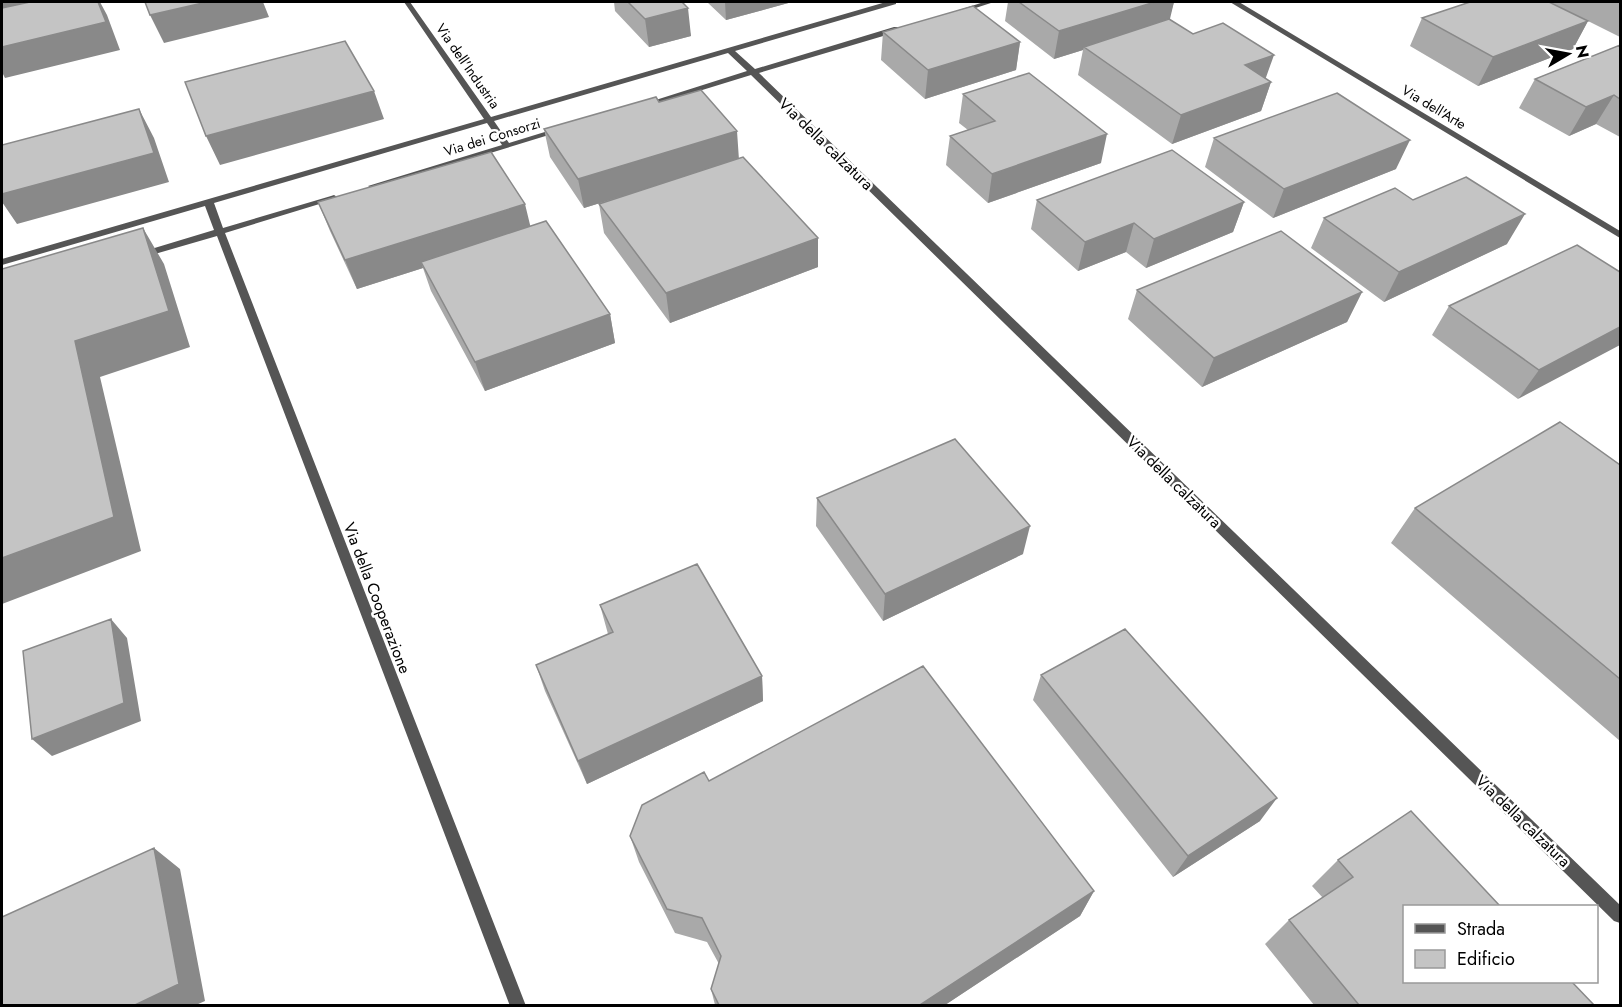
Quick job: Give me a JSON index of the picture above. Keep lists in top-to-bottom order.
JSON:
{
  "streets": {
    "street": [
      "Via dell'Industria",
      "Via dell'Arte",
      "Via dei Consorzi",
      "Via della calzatura",
      "Via della Cooperazione"
    ]
  },
  "crossings": [
    ["Via dell'Industria", "Via dei Consorzi"],
    ["Via dei Consorzi", "Via della calzatura"],
    ["Via dei Consorzi", "Via della Cooperazione"]
  ],
  "legend": ["Strada", "Edificio"],
  "north": "right"
}
